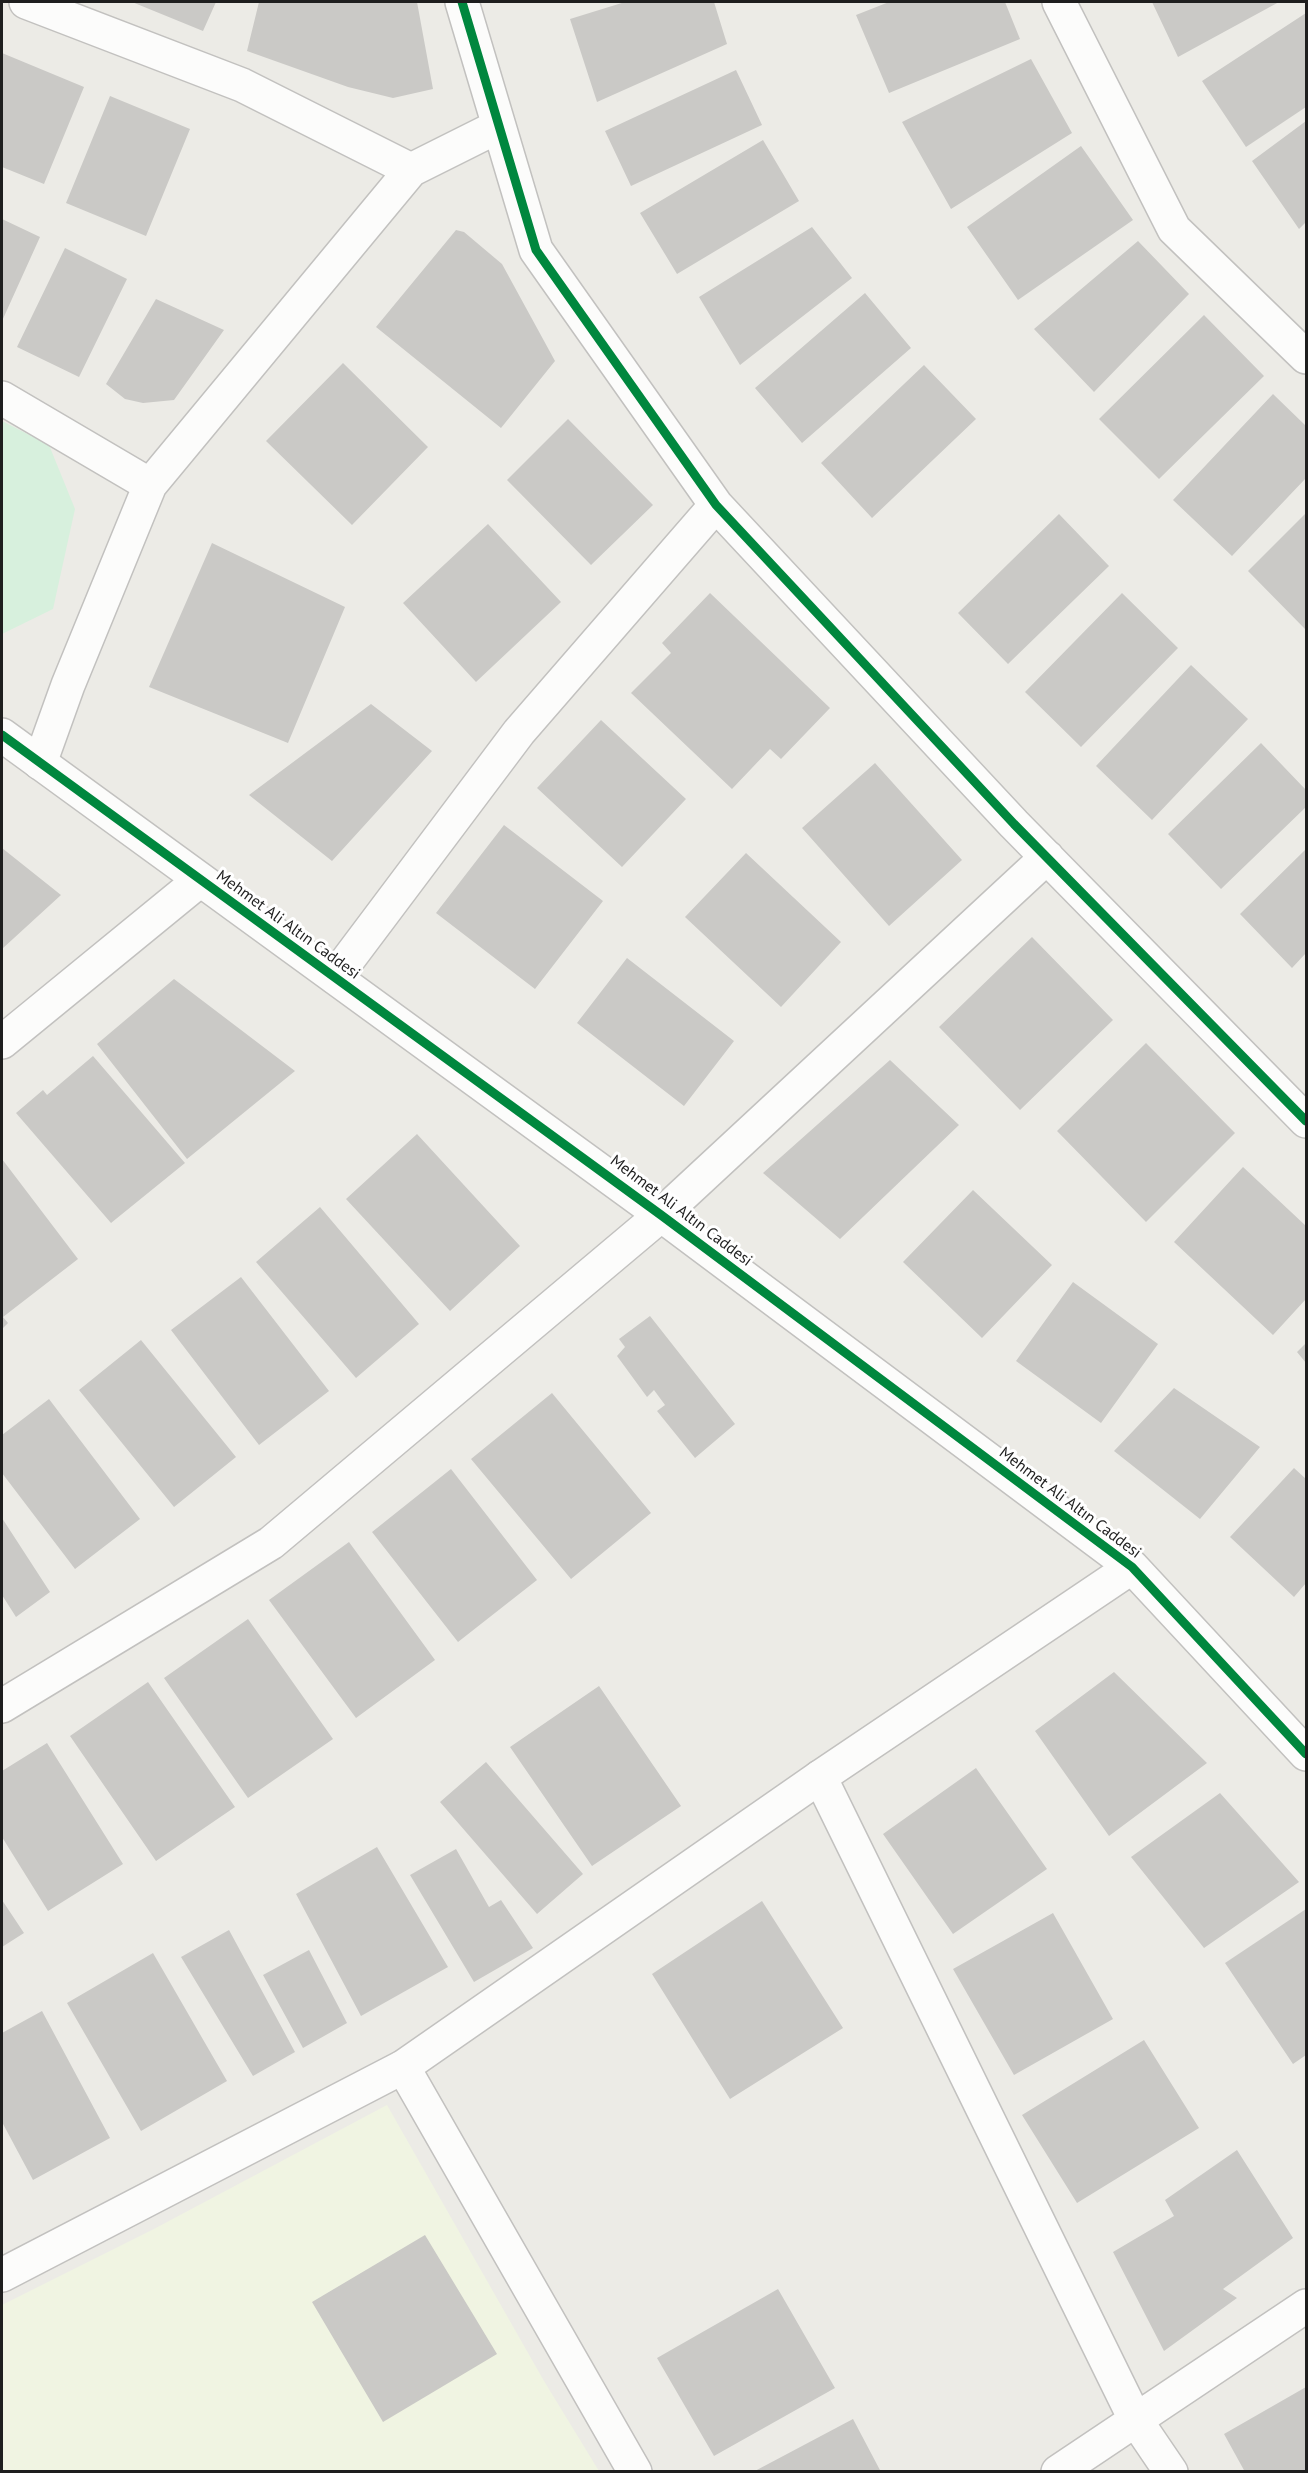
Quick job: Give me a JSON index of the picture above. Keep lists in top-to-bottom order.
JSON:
{
  "streets": {
    "street": ["Mehmet Ali Altın Caddesi"]
  }
}
